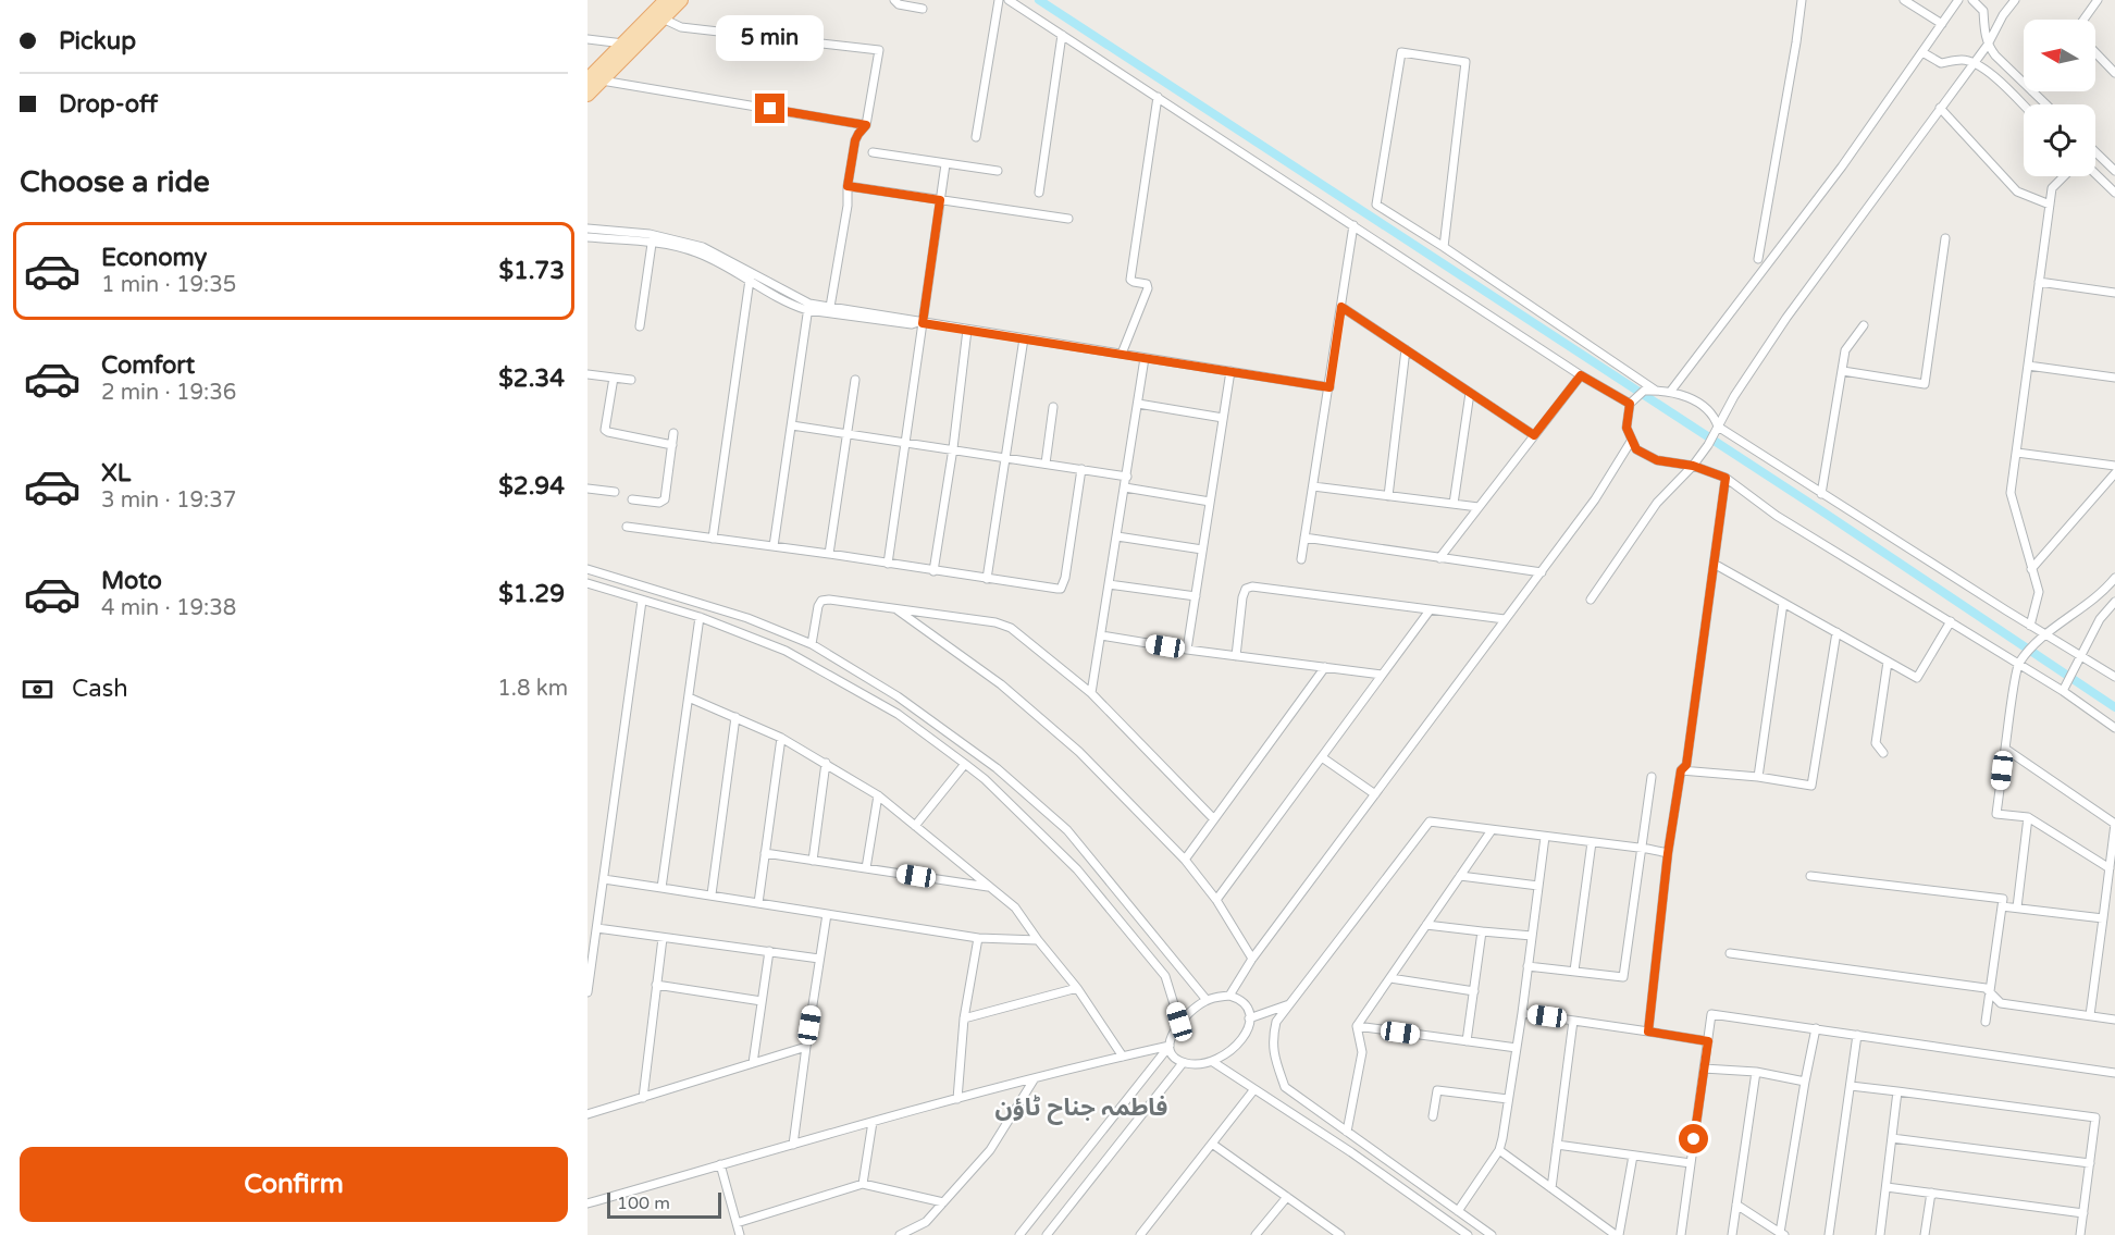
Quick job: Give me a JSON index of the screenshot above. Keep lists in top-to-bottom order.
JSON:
{
  "districts": ["فاطمہ جناح ٹاؤن"],
  "scale_bar": "100 m",
  "north": "left",
  "page": {
    "banner": ["Pickup", "Drop-off"],
    "bubble": "5 min",
    "heading": "Choose a ride",
    "list": [
      {
        "name": "Economy",
        "note": "1 min · 19:35",
        "value": "$1.73"
      },
      {
        "name": "Comfort",
        "note": "2 min · 19:36",
        "value": "$2.34"
      },
      {
        "name": "XL",
        "note": "3 min · 19:37",
        "value": "$2.94"
      },
      {
        "name": "Moto",
        "note": "4 min · 19:38",
        "value": "$1.29"
      }
    ],
    "pay": ["Cash", "1.8 km"],
    "buttons": "Confirm",
    "scale": "100 m"
  }
}
